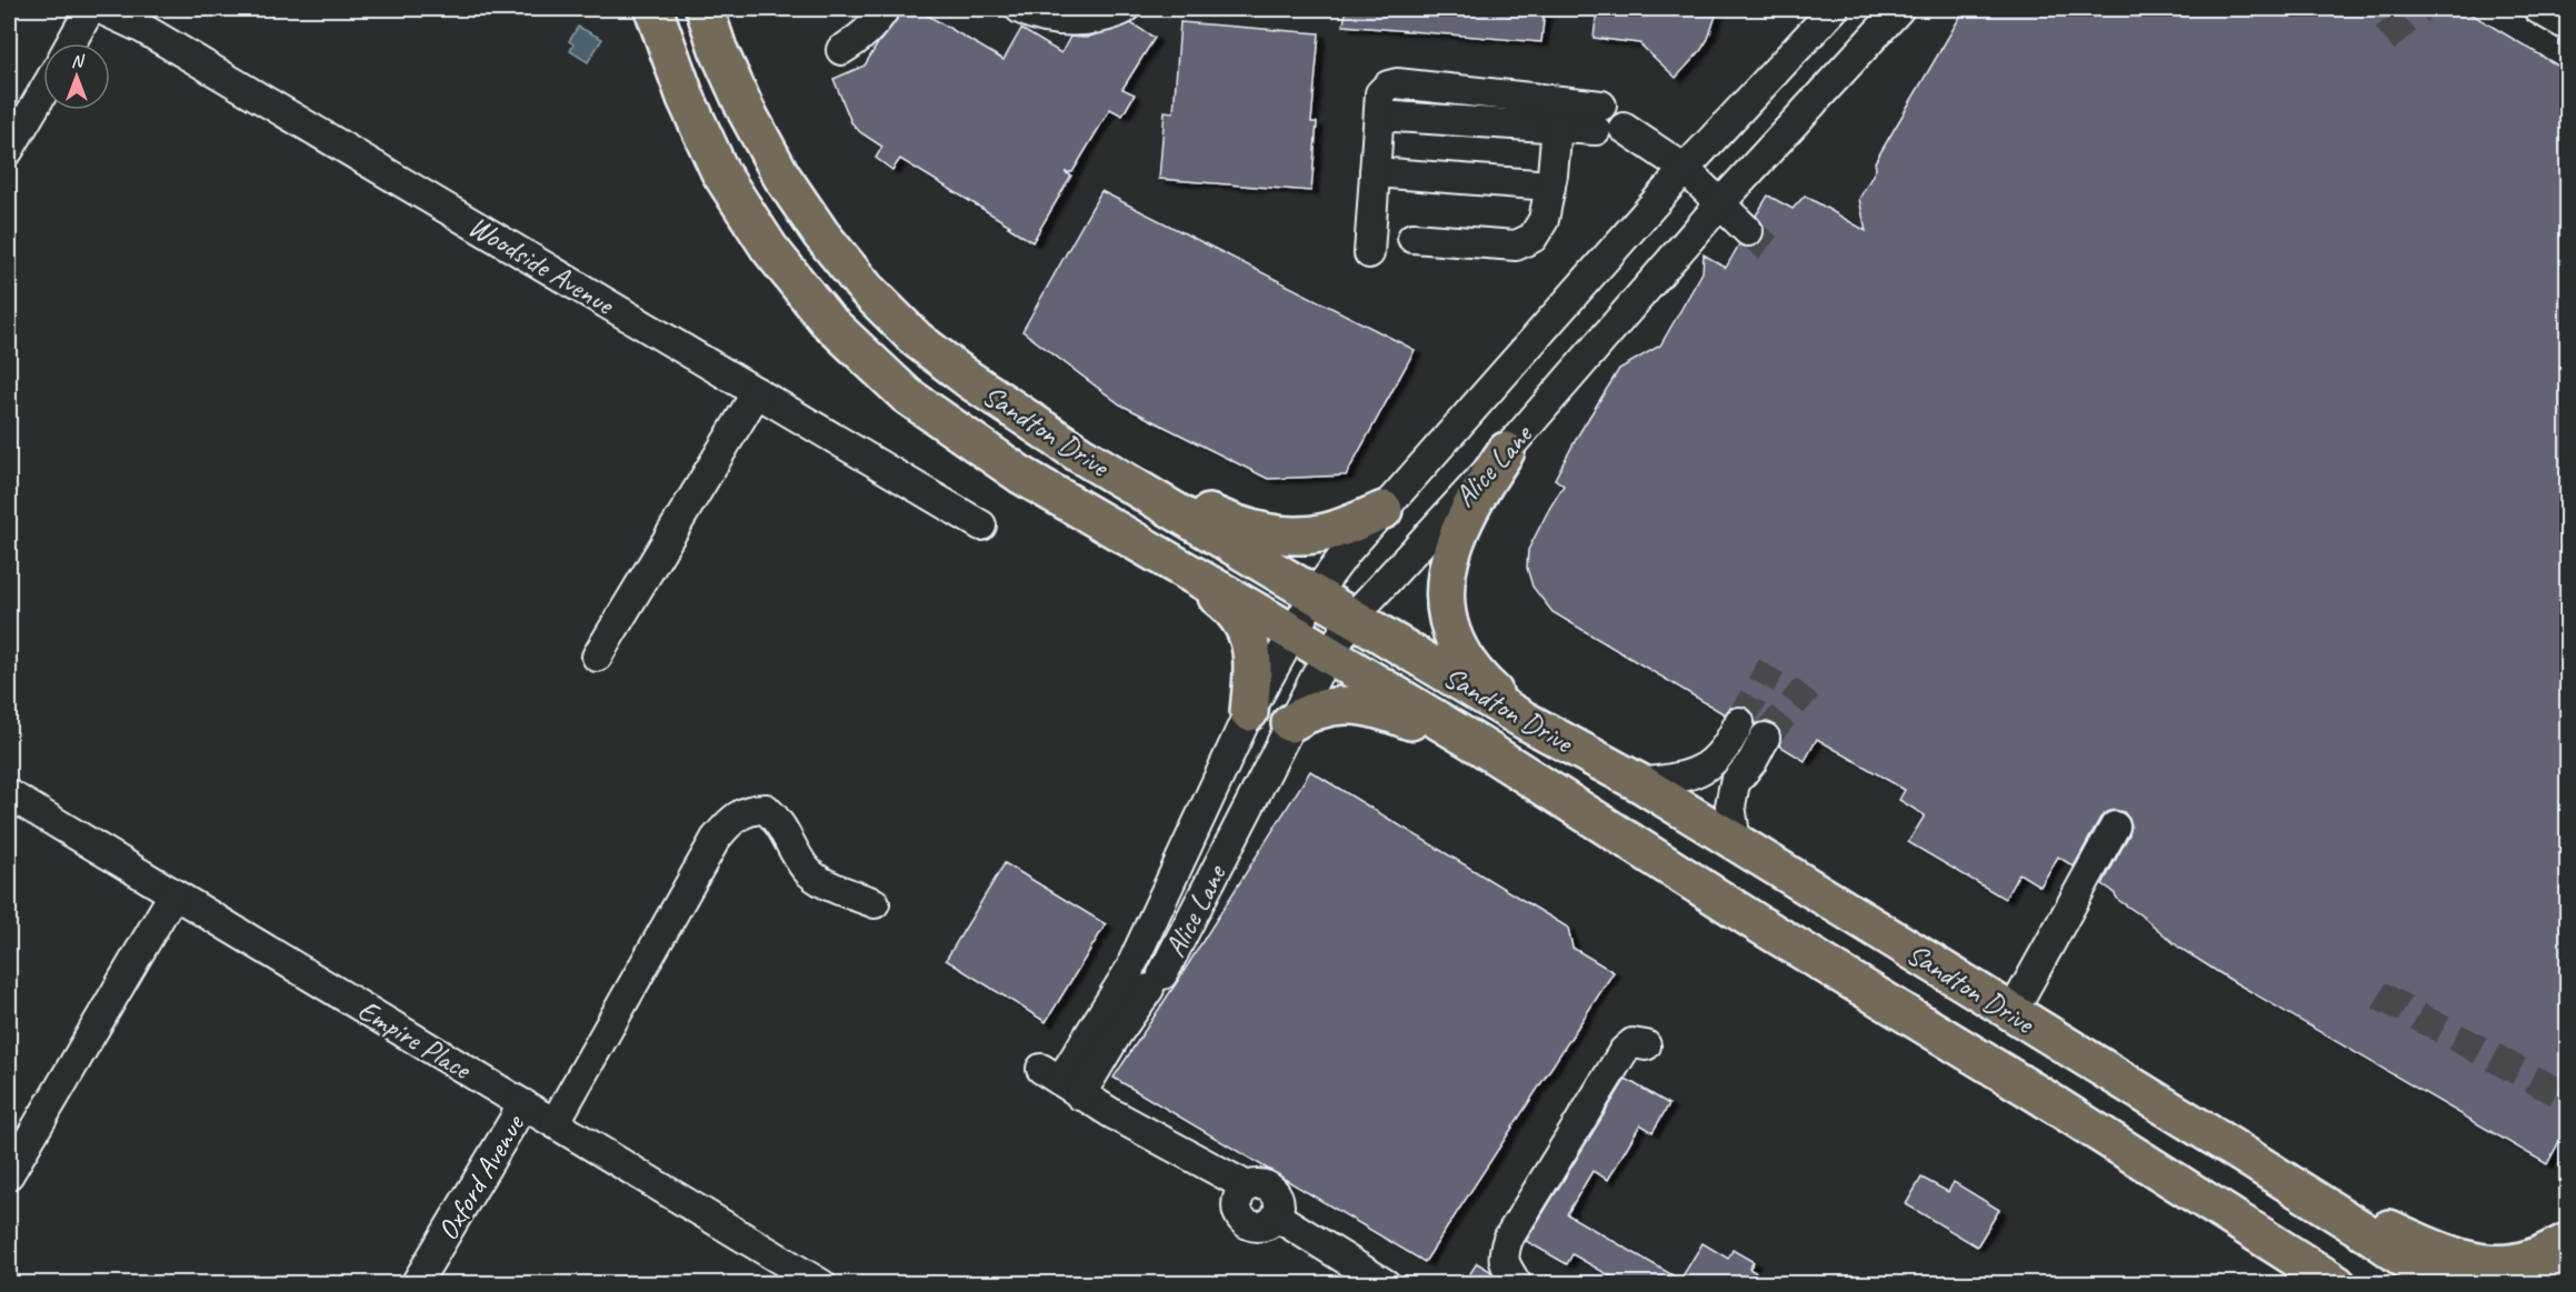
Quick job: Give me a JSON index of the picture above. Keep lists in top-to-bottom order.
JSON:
{
  "streets": {
    "main road": ["Sandton Drive"],
    "street": [
      "Woodside Avenue",
      "Alice Lane",
      "Empire Place",
      "Oxford Avenue"
    ]
  },
  "crossings": [
    ["Sandton Drive", "Alice Lane"],
    ["Empire Place", "Oxford Avenue"]
  ],
  "north": "top"
}
